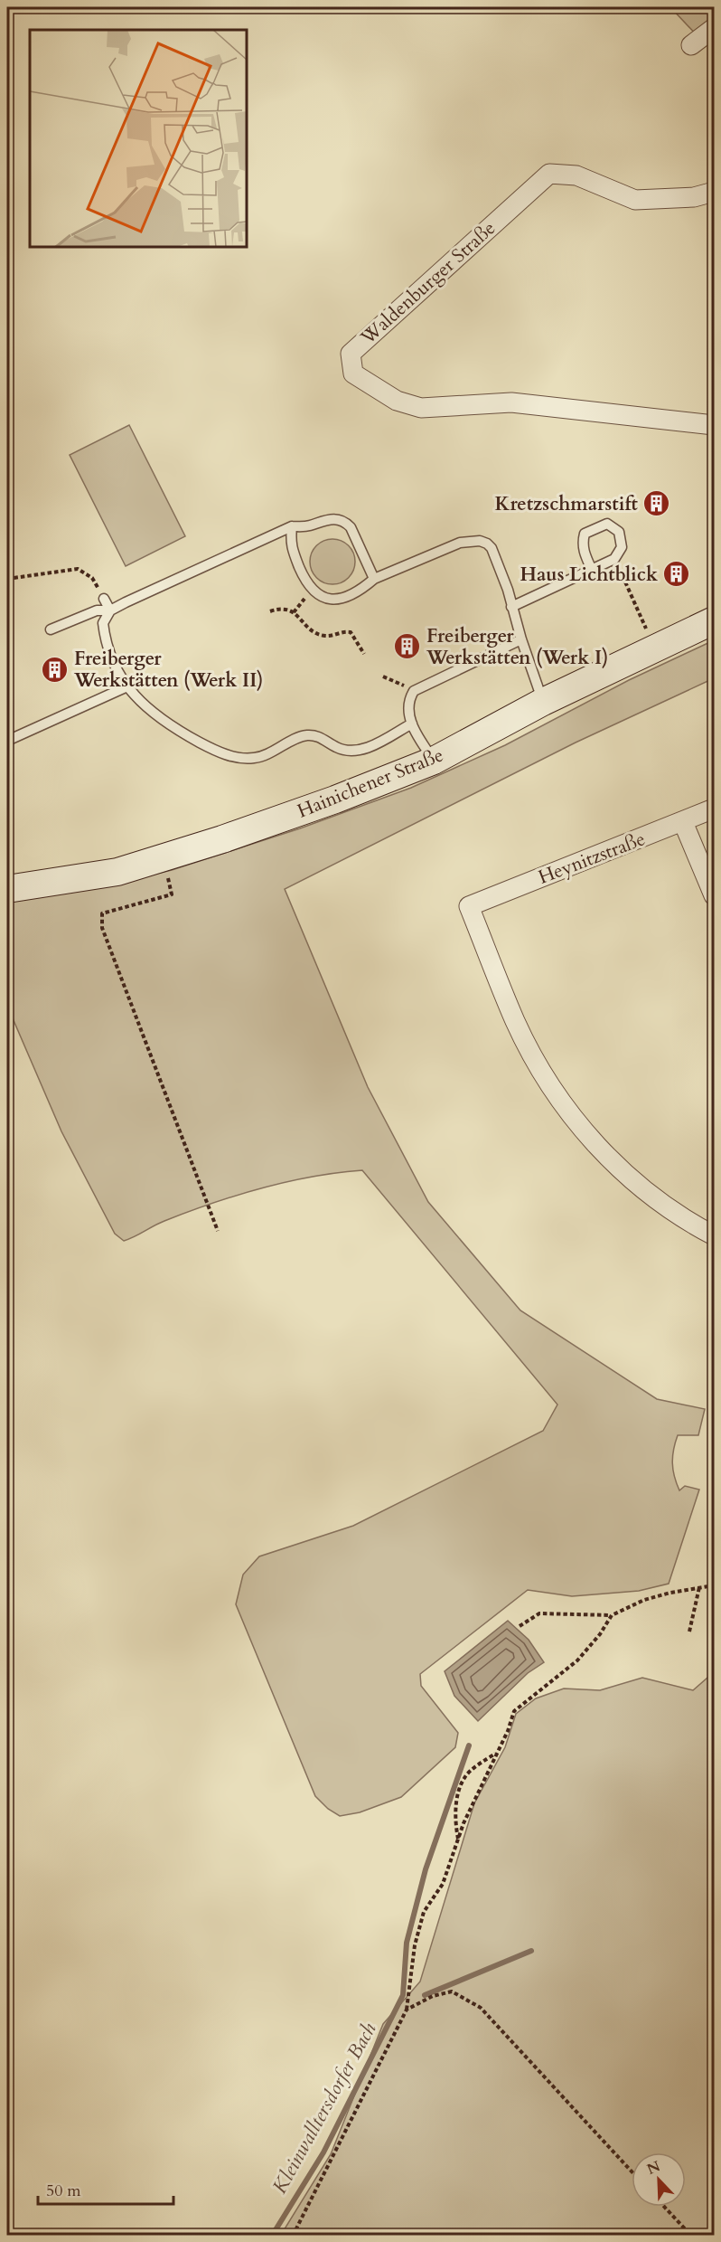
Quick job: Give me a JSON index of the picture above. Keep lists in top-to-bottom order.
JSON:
{
  "streets": {
    "main road": ["Hainichener Straße"],
    "street": ["Waldenburger Straße", "Heynitzstraße"]
  },
  "water": ["Kleinwalltersdorfer Bach"],
  "places": {
    "building": [
      "Kretzschmarstift",
      "Haus Lichtblick",
      "Freiberger Werkstätten (Werk I)",
      "Freiberger Werkstätten (Werk II)"
    ]
  },
  "scale_bar": "50 m",
  "north": "top left"
}
